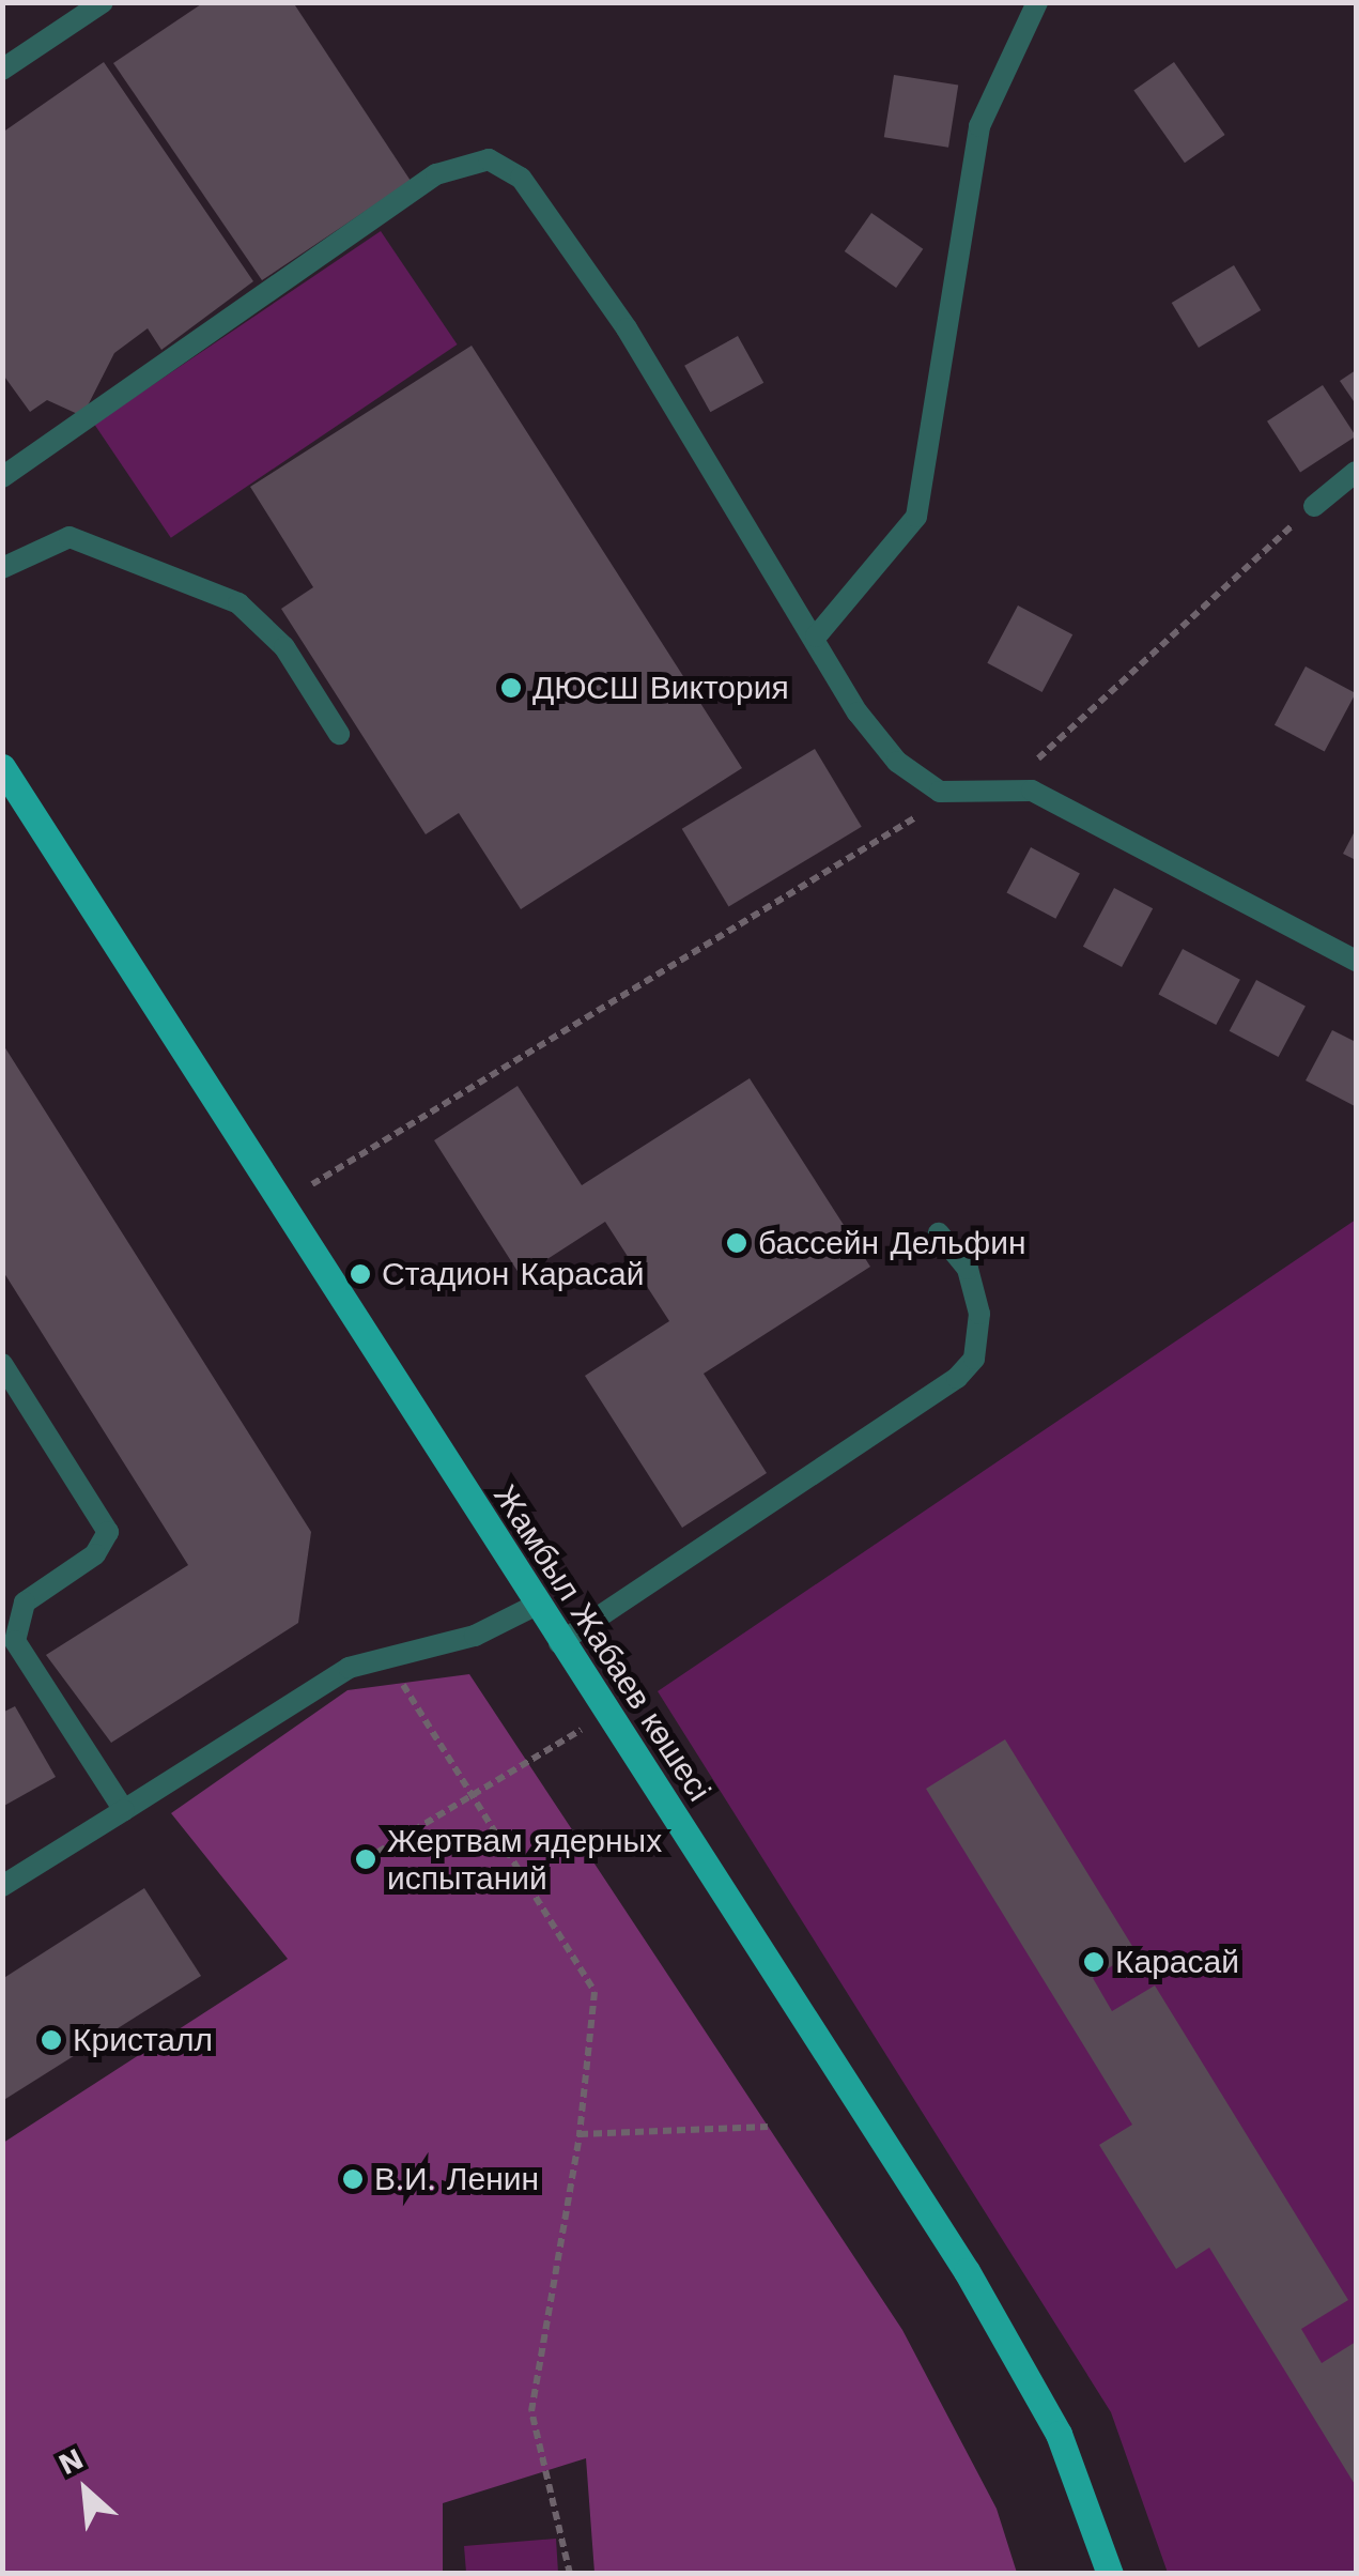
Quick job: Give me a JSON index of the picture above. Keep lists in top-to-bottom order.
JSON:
{
  "streets": {
    "main road": ["Жамбыл Жабаев көшесі"]
  },
  "places": [
    "ДЮСШ Виктория",
    "бассейн Дельфин",
    "Стадион Карасай",
    "Жертвам ядерных испытаний",
    "Карасай",
    "Кристалл",
    "В.И. Ленин"
  ],
  "north": "top left"
}
